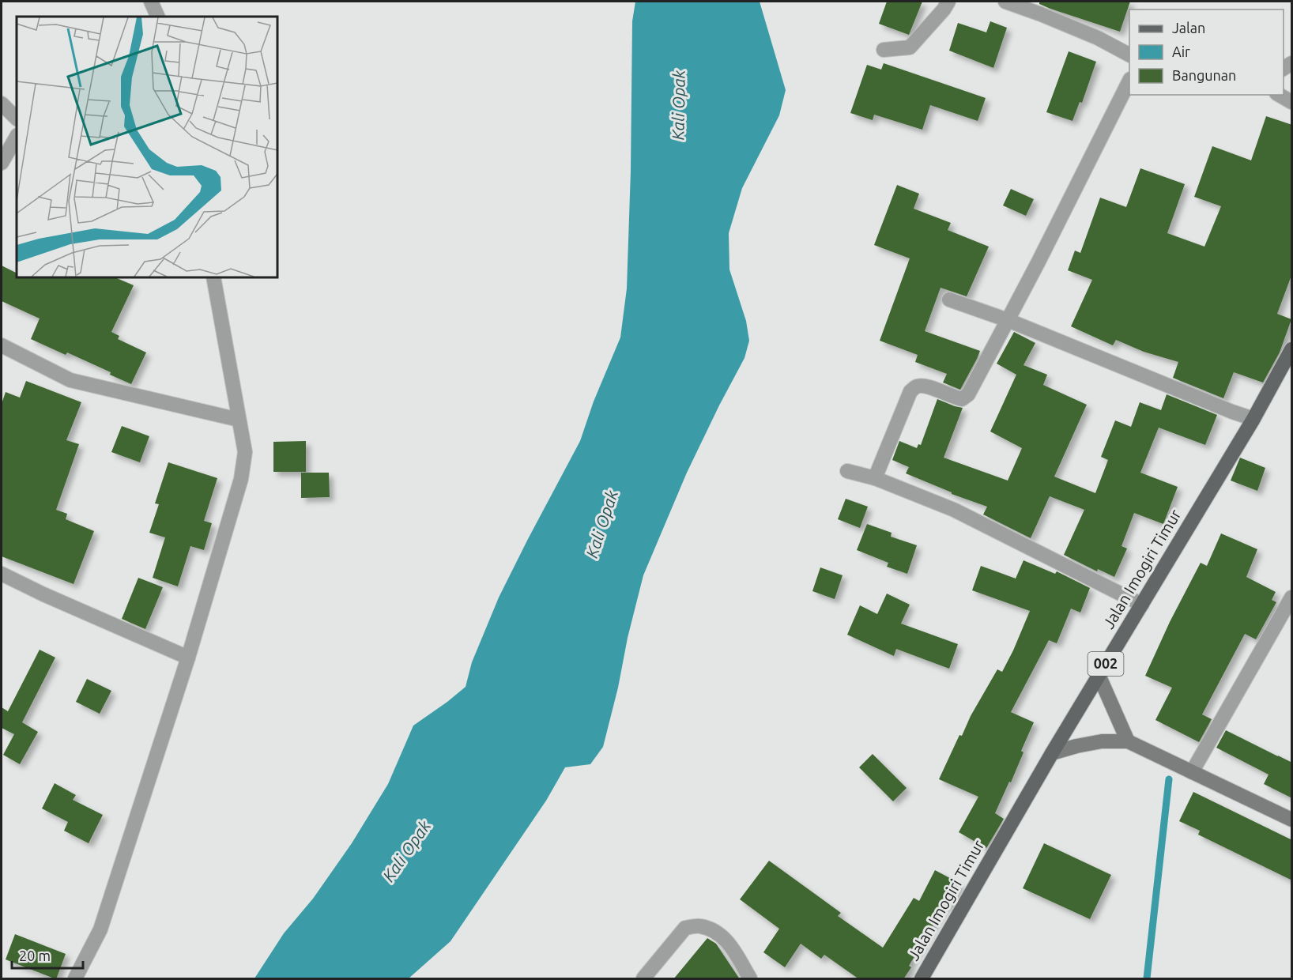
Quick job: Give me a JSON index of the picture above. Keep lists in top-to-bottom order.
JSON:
{
  "streets": {
    "main road": ["Jalan Imogiri Timur", "002"]
  },
  "water": ["Kali Opak"],
  "legend": ["Jalan", "Air", "Bangunan"],
  "scale_bar": "20 m"
}
